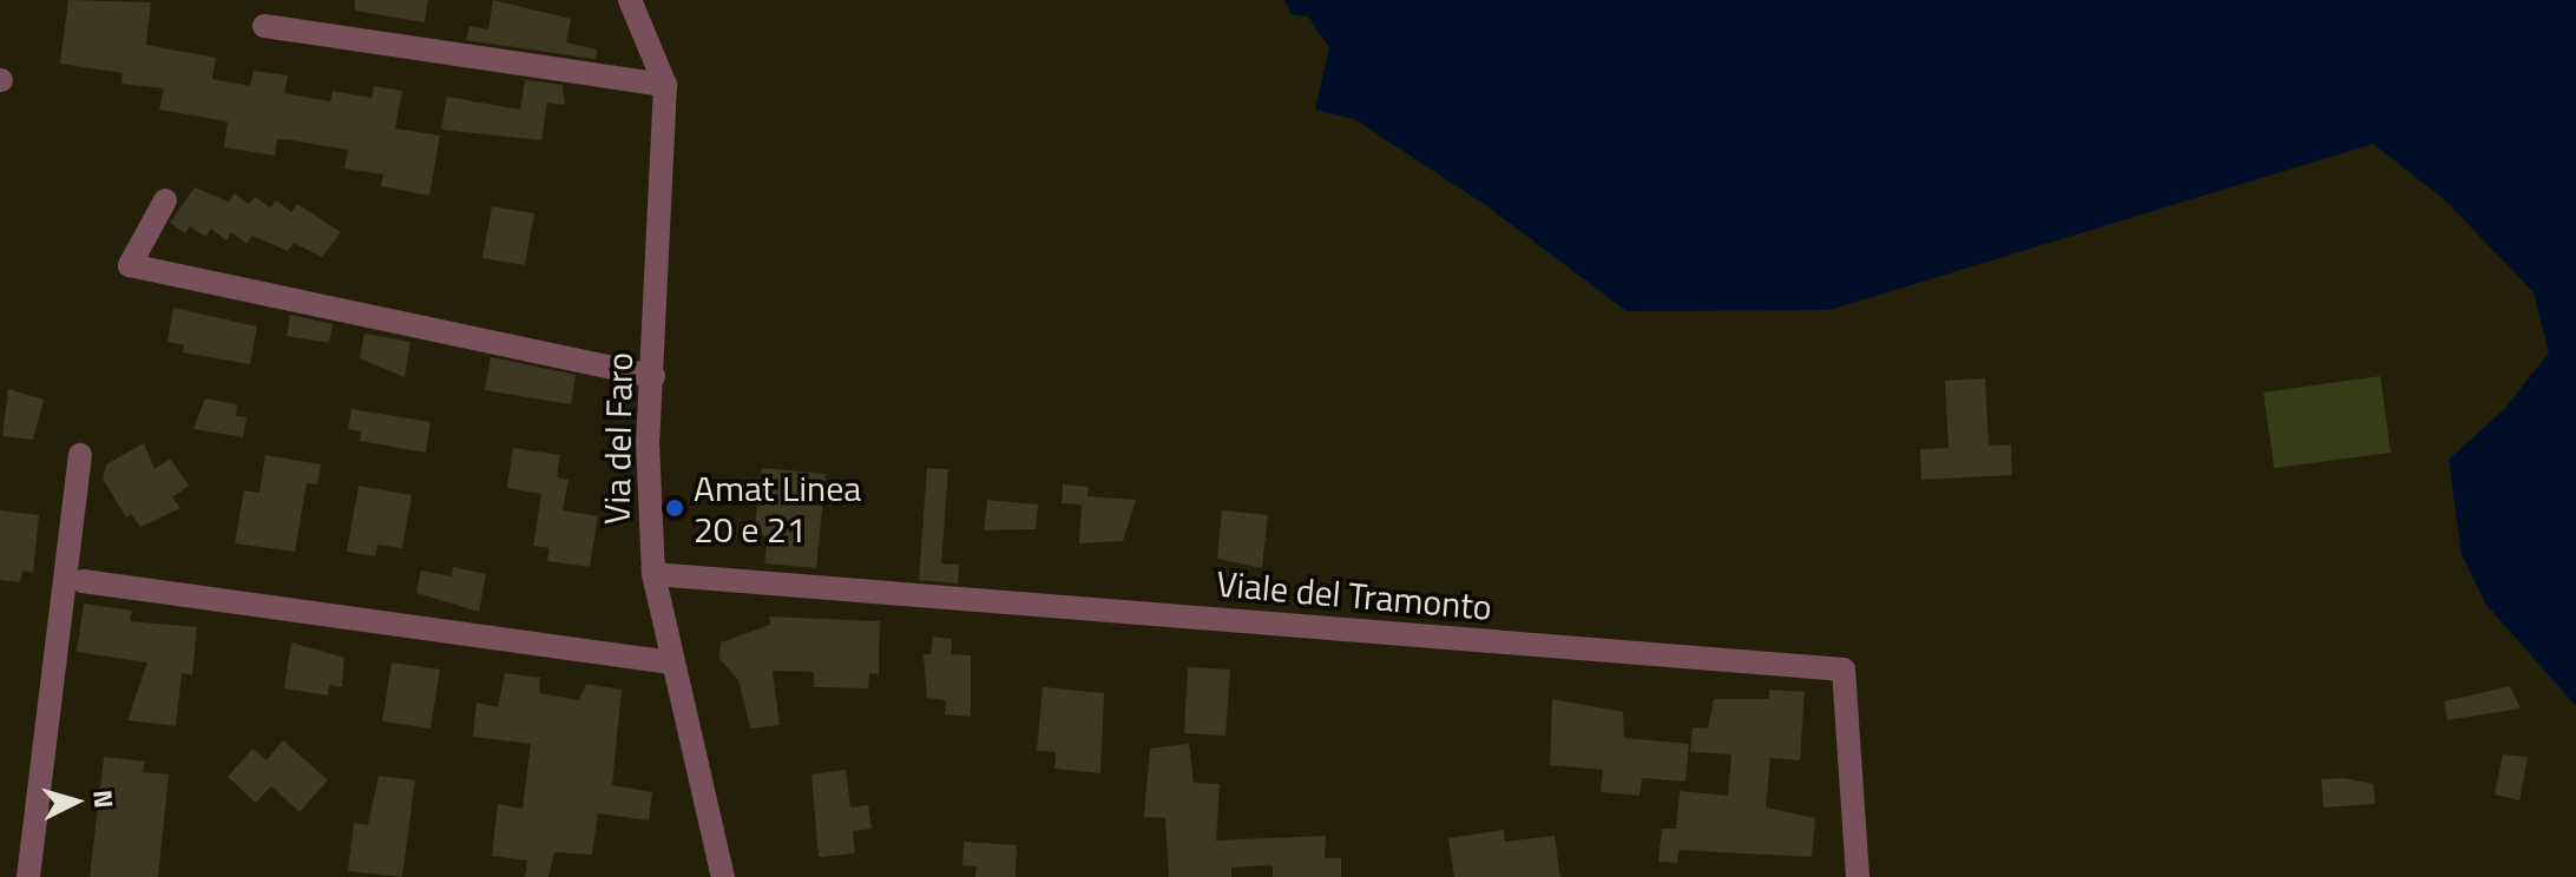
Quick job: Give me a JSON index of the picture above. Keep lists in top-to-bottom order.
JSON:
{
  "streets": {
    "street": ["Via del Faro", "Viale del Tramonto"]
  },
  "crossings": [
    ["Via del Faro", "Viale del Tramonto"]
  ],
  "places": ["Amat Linea 20 e 21"],
  "north": "right"
}
